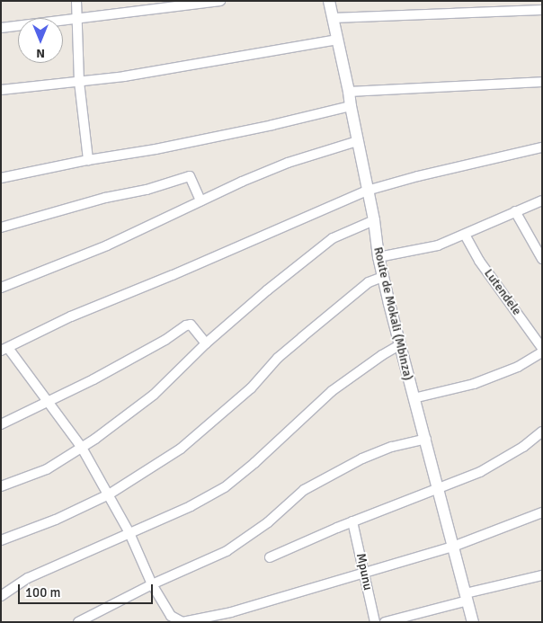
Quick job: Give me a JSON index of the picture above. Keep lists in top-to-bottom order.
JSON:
{
  "streets": {
    "street": ["Lutendele", "Route de Mokali (Mbinza)", "Mpunu"]
  },
  "scale_bar": "100 m",
  "north": "bottom"
}
